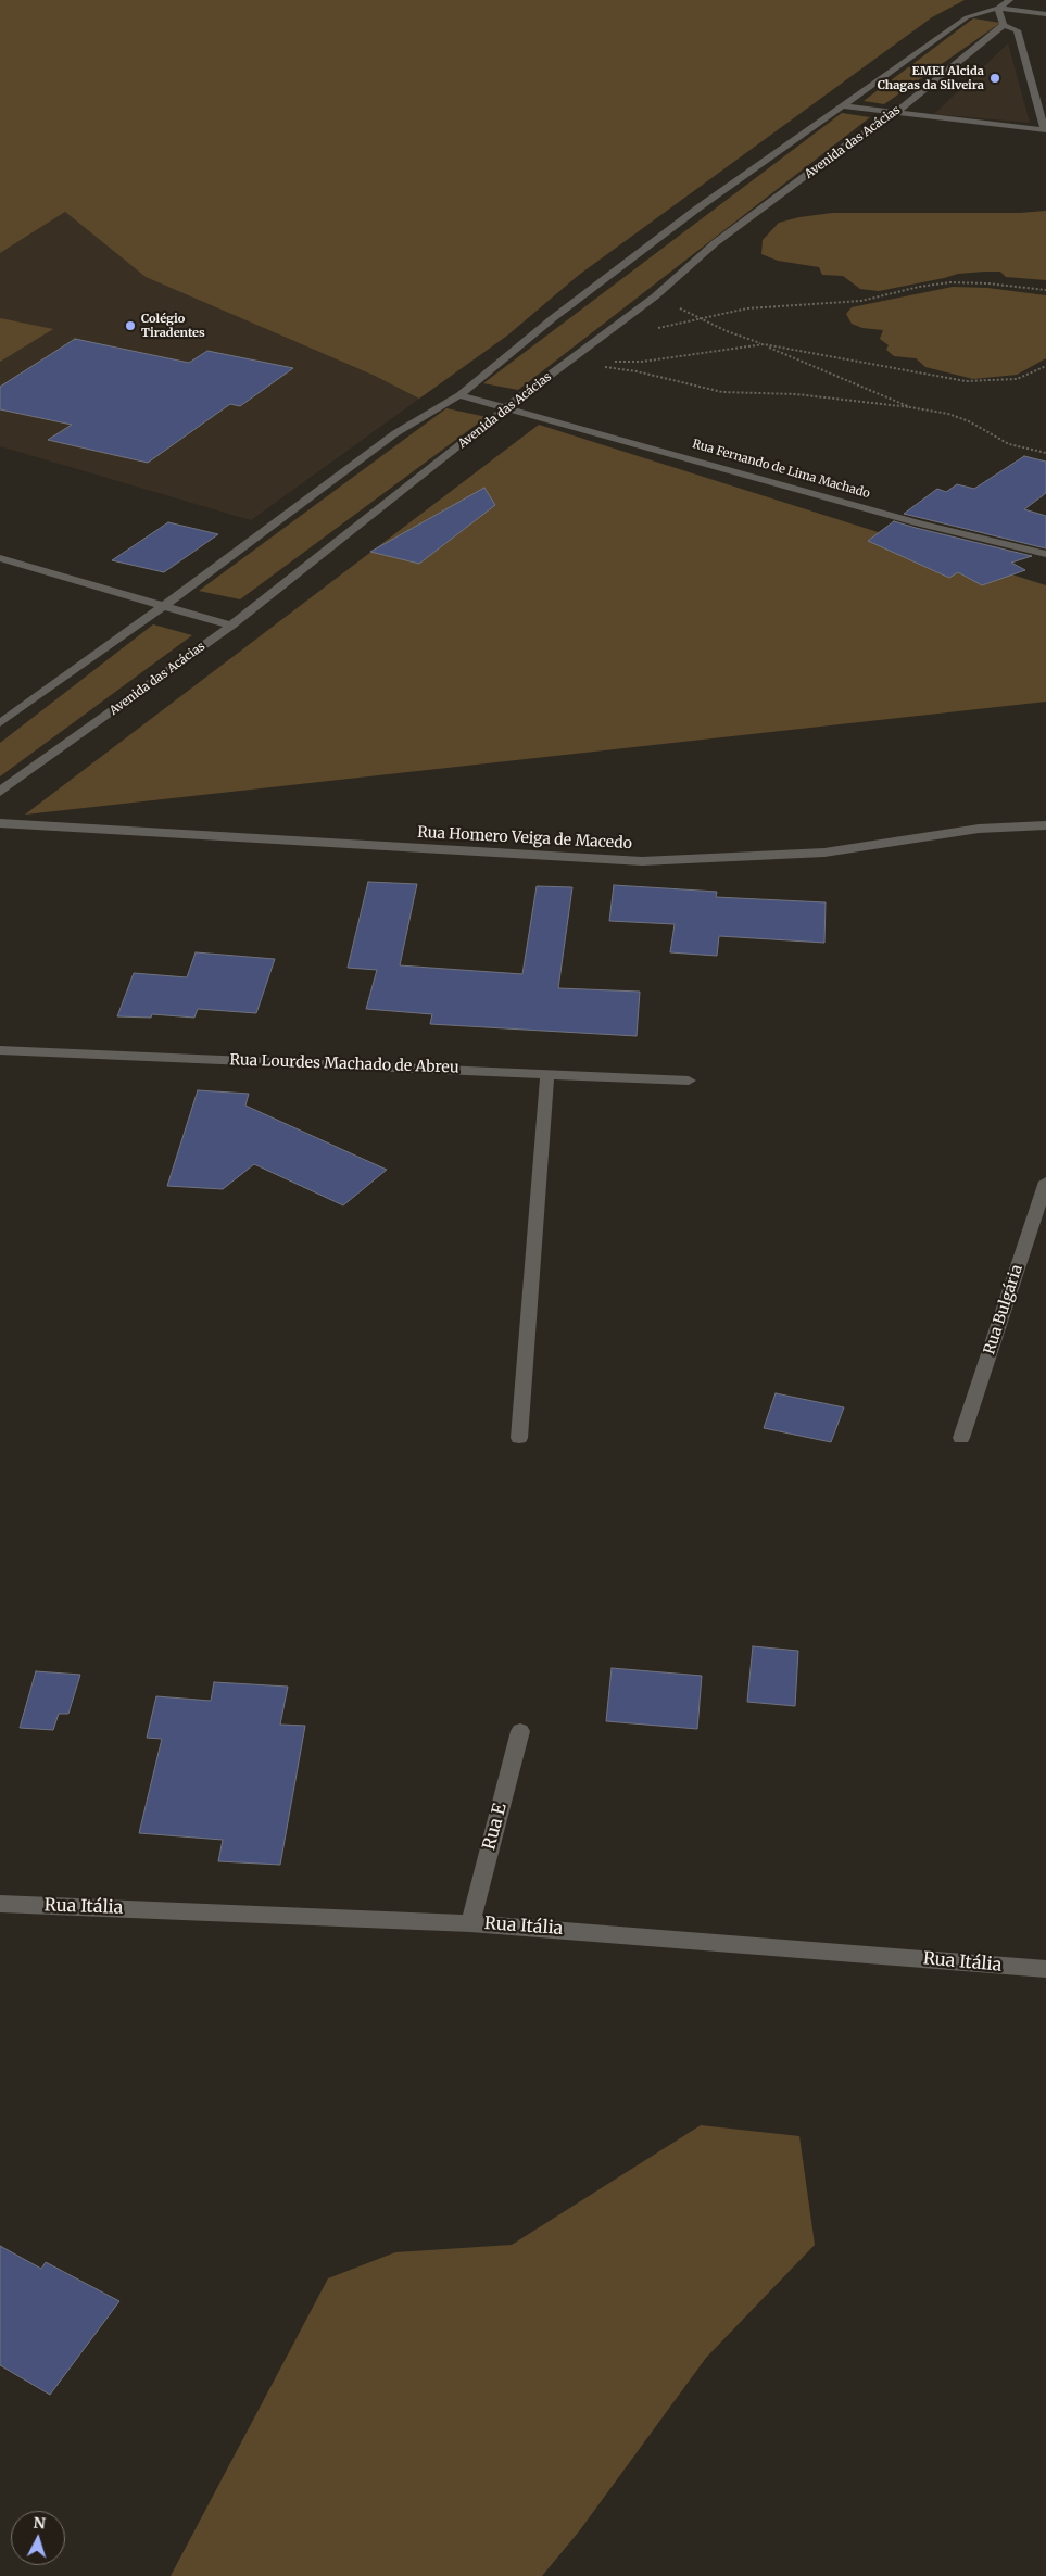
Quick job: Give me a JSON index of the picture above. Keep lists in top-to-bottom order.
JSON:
{
  "streets": {
    "street": [
      "Avenida das Acácias",
      "Rua Fernando de Lima Machado",
      "Rua Homero Veiga de Macedo",
      "Rua Lourdes Machado de Abreu",
      "Rua Bulgária",
      "Rua E",
      "Rua Itália"
    ]
  },
  "crossings": [
    ["Avenida das Acácias", "Rua Fernando de Lima Machado"],
    ["Rua E", "Rua Itália"]
  ],
  "places": ["EMEI Alcida Chagas da Silveira", "Colégio Tiradentes"],
  "north": "top"
}
